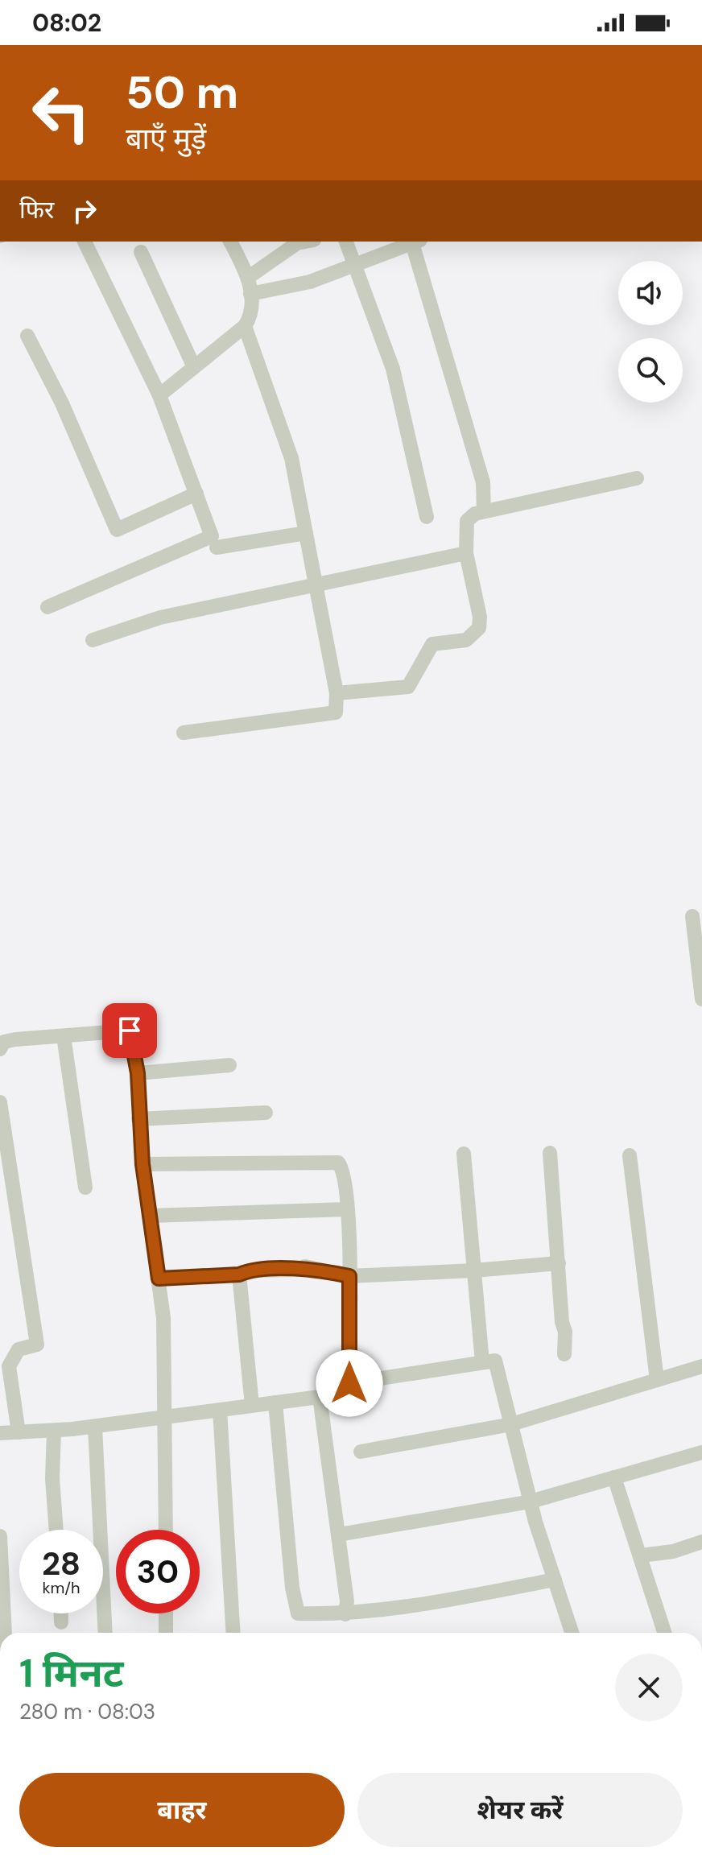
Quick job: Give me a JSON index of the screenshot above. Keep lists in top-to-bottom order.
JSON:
{
  "page": {
    "status": "08:02",
    "turn": ["50 m", "बाएँ मुड़ें"],
    "then": "फिर",
    "speed": "28 km/h",
    "limit": "30",
    "heading": ["1 मिनट", "280 m · 08:03"],
    "buttons": ["बाहर", "शेयर करें"]
  }
}
